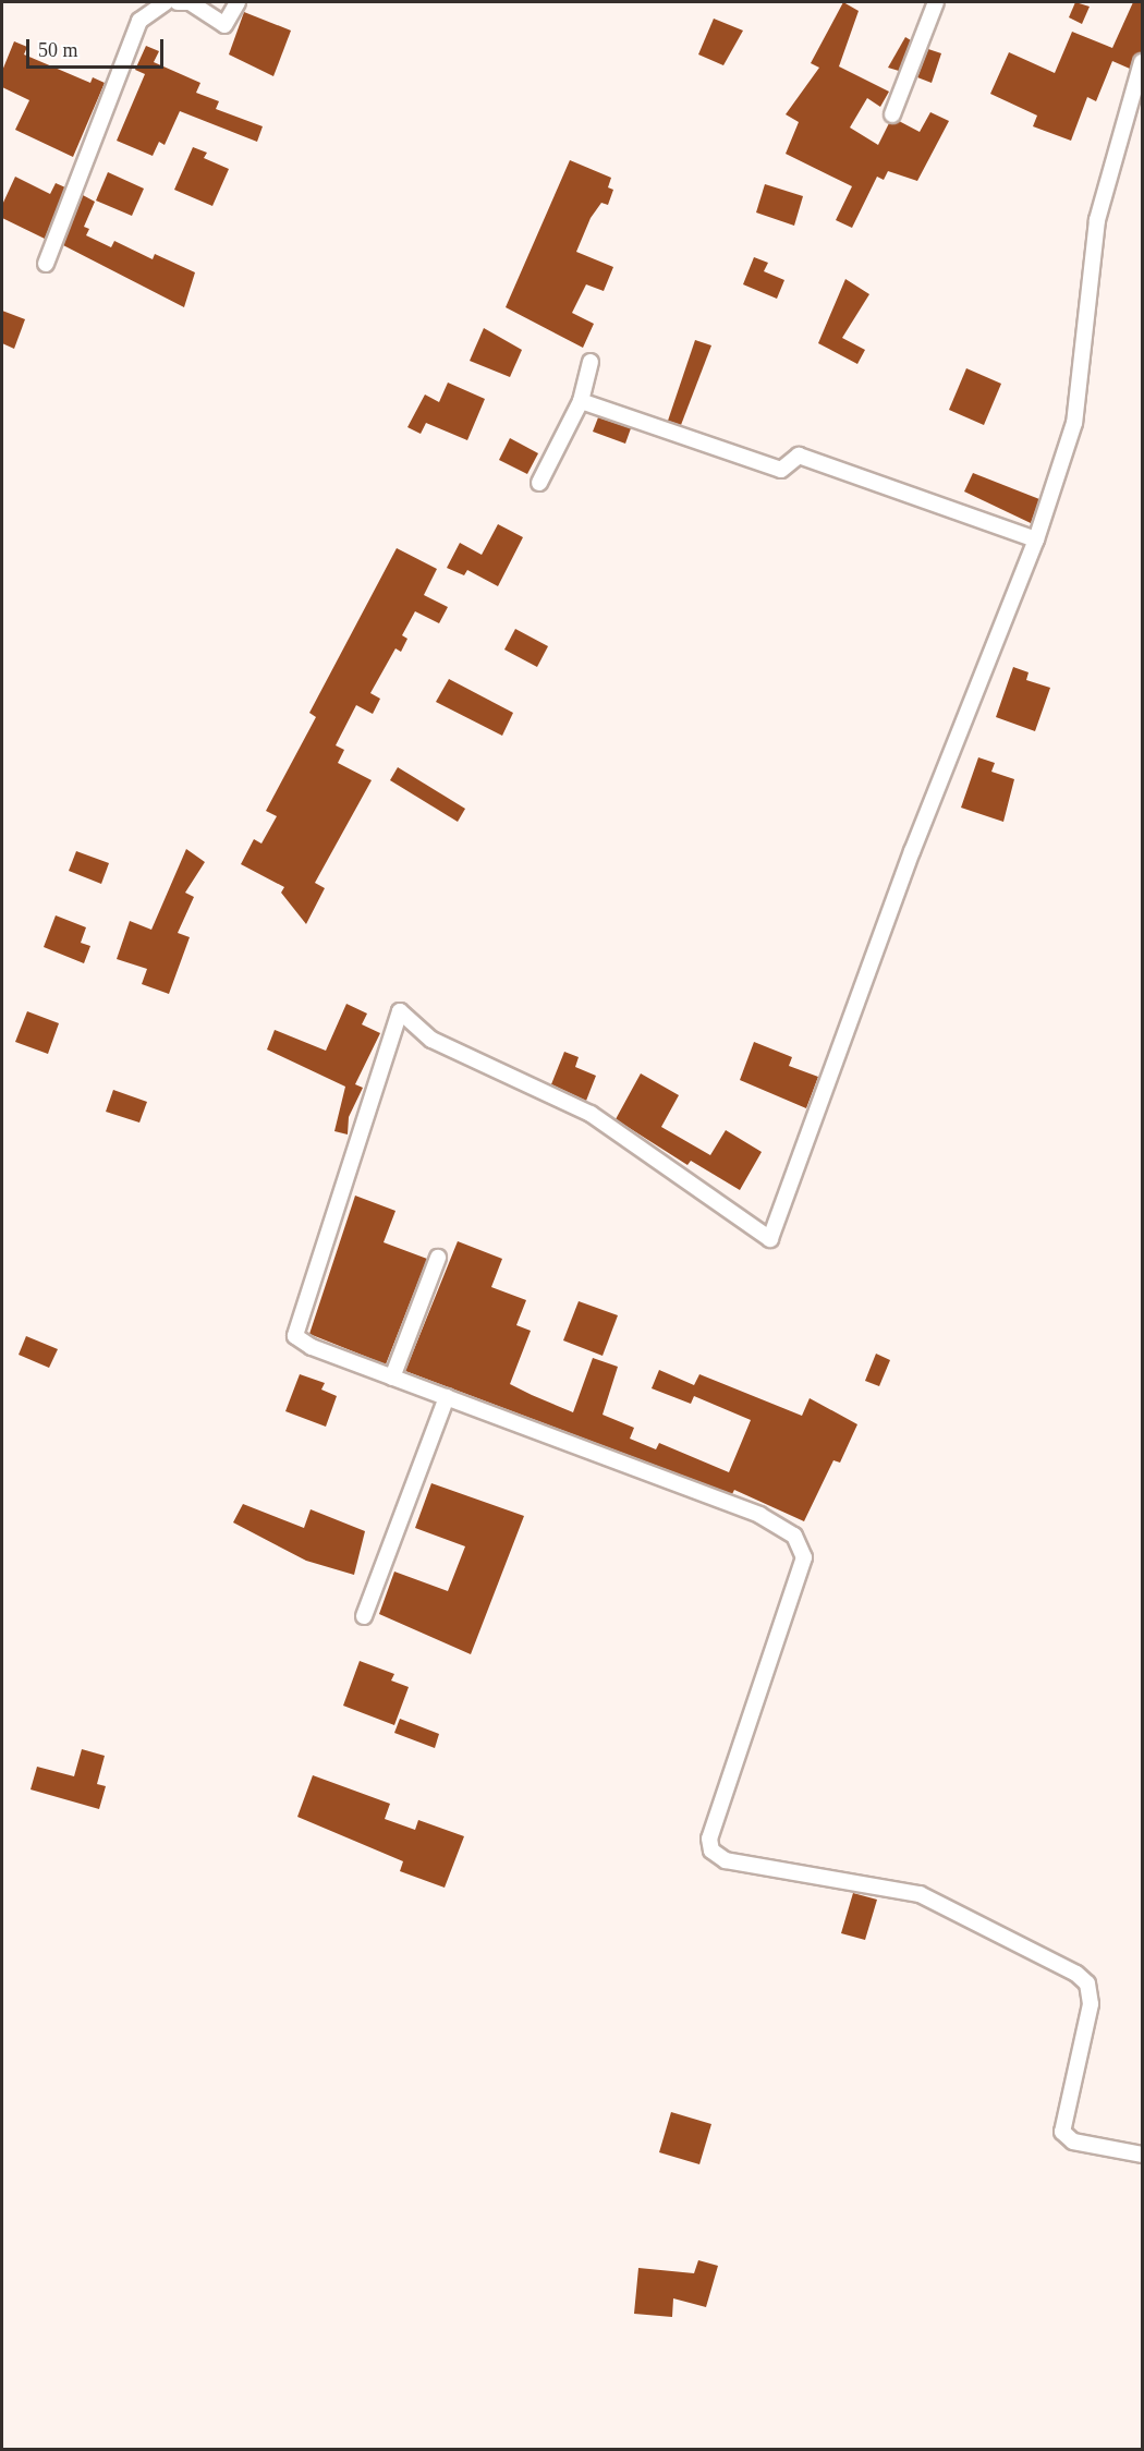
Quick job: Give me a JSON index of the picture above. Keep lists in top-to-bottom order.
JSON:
{
  "scale_bar": "50 m"
}
